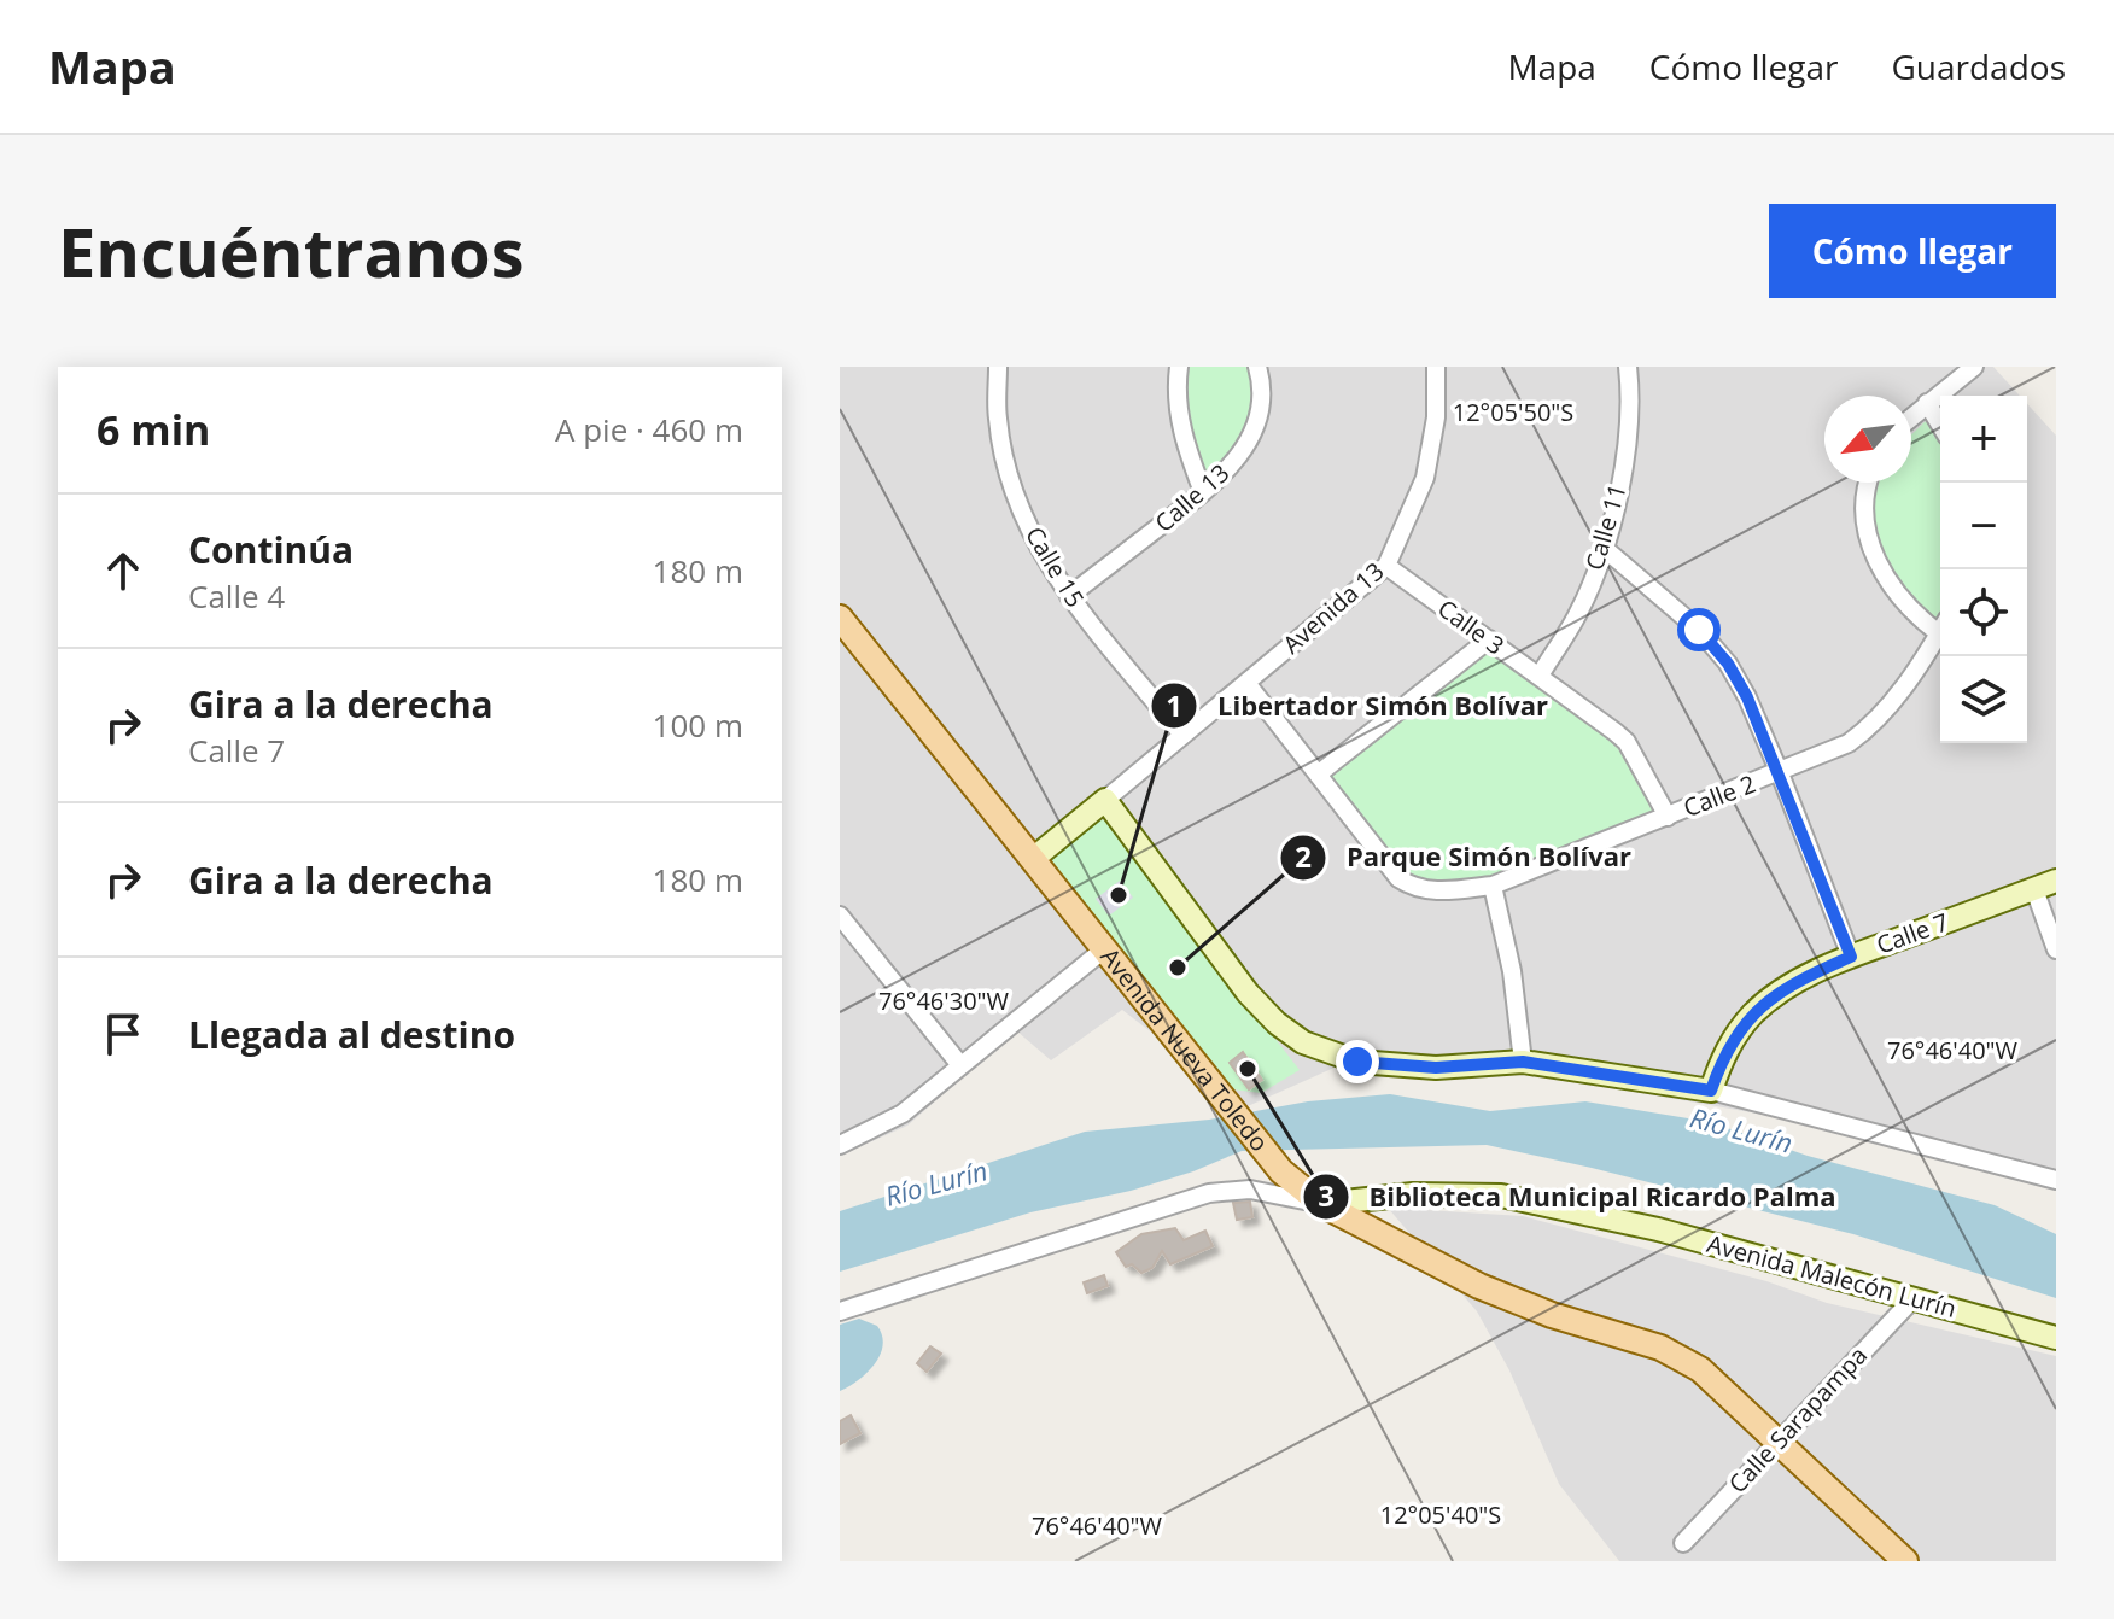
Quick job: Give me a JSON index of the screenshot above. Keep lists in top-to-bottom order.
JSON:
{
  "streets": {
    "main road": ["Avenida Nueva Toledo"],
    "street": [
      "Calle 13",
      "Calle 11",
      "Calle 15",
      "Avenida 13",
      "Calle 3",
      "Calle 2",
      "Calle 7",
      "Avenida Malecón Lurín",
      "Calle Sarapampa"
    ]
  },
  "crossings": [
    ["Calle 13", "Calle 15"],
    ["Calle 11", "Calle 3"],
    ["Calle 15", "Avenida 13"],
    ["Avenida 13", "Calle 3"],
    ["Avenida 13", "Calle 2"],
    ["Avenida 13", "Avenida Nueva Toledo"],
    ["Calle 3", "Calle 2"],
    ["Avenida Nueva Toledo", "Avenida Malecón Lurín"],
    ["Avenida Nueva Toledo", "Calle Sarapampa"],
    ["Avenida Malecón Lurín", "Calle Sarapampa"]
  ],
  "water": ["Río Lurín"],
  "places": ["Libertador Simón Bolívar", "Parque Simón Bolívar", "Biblioteca Municipal Ricardo Palma"],
  "north": "bottom left",
  "page": {
    "header": "Mapa",
    "nav": ["Mapa", "Cómo llegar", "Guardados"],
    "buttons": "Cómo llegar",
    "title": "Encuéntranos",
    "heading": ["6 min", "A pie · 460 m"],
    "map_buttons": ["+", "−"],
    "list": [
      ["Continúa", "Calle 4", "180 m"],
      ["Gira a la derecha", "Calle 7", "100 m"],
      ["Gira a la derecha", "180 m"],
      "Llegada al destino"
    ]
  },
  "coordinates": [
    "12°05'50\"S",
    "76°46'30\"W",
    "76°46'40\"W",
    "12°05'40\"S"
  ]
}
